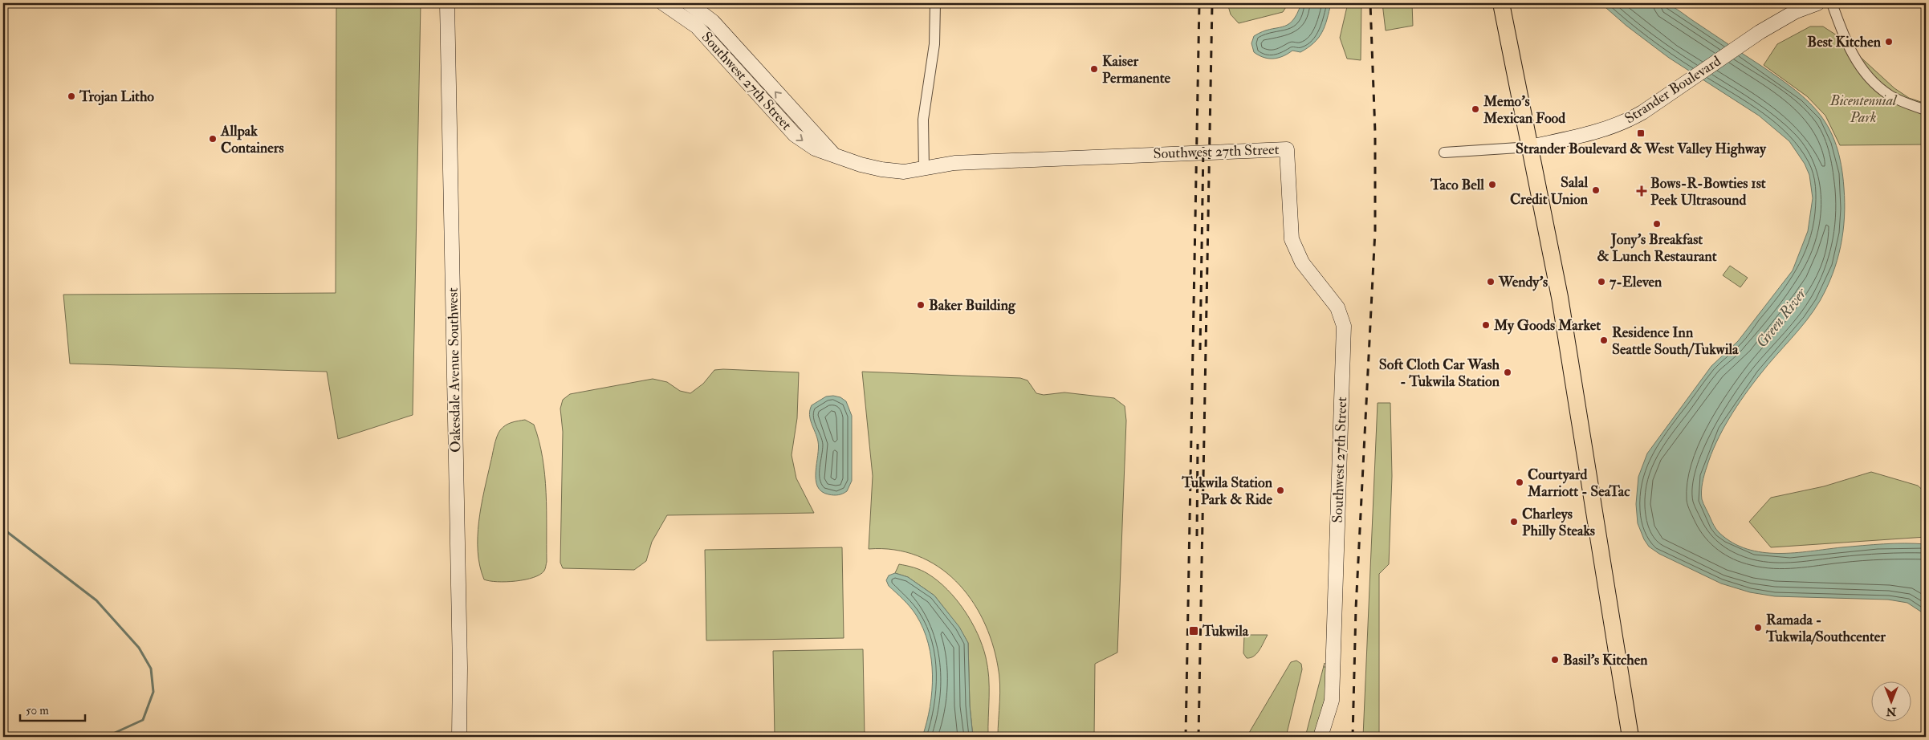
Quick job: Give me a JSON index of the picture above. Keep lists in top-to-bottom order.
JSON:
{
  "streets": {
    "street": ["Southwest 27th Street", "Strander Boulevard", "Oakesdale Avenue Southwest"]
  },
  "water": ["Green River"],
  "parks": ["Bicentennial Park"],
  "places": {
    "other": [
      "Best Kitchen",
      "Kaiser Permanente",
      "Trojan Litho",
      "Memo's Mexican Food",
      "Allpak Containers",
      "Taco Bell",
      "Salal Credit Union",
      "Jony's Breakfast & Lunch Restaurant",
      "Wendy's",
      "7-Eleven",
      "Baker Building",
      "My Goods Market",
      "Residence Inn Seattle South/Tukwila",
      "Soft Cloth Car Wash - Tukwila Station",
      "Courtyard Marriott - SeaTac",
      "Tukwila Station Park & Ride",
      "Charleys Philly Steaks",
      "Ramada - Tukwila/Southcenter",
      "Basil's Kitchen"
    ],
    "transit": ["Strander Boulevard & West Valley Highway", "Tukwila"],
    "health": ["Bows-R-Bowties 1st Peek Ultrasound"]
  },
  "scale_bar": "50 m",
  "north": "bottom"
}
